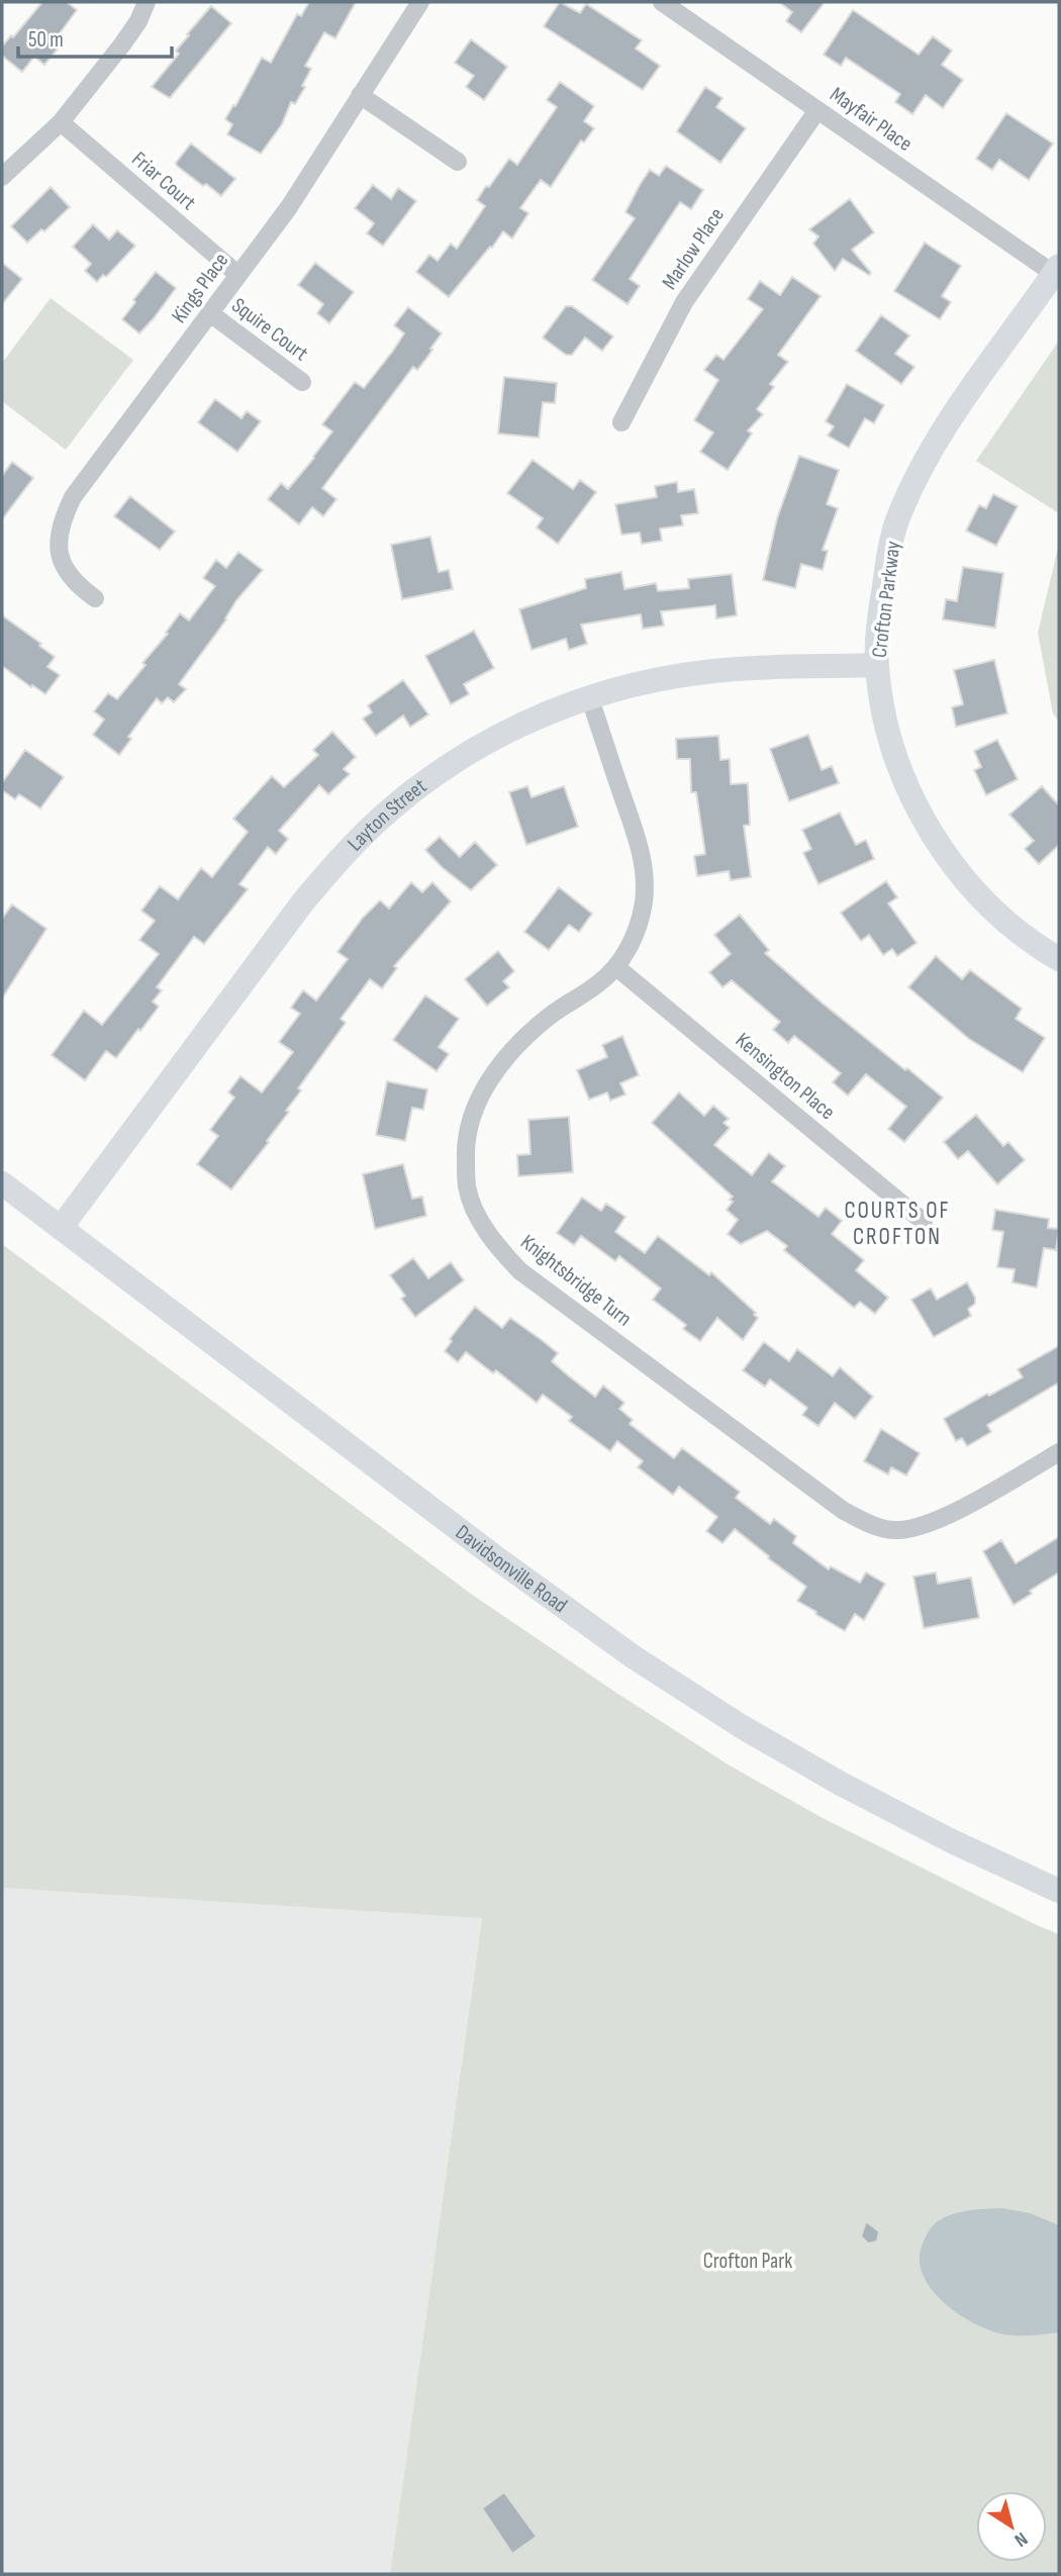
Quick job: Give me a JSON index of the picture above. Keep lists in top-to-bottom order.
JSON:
{
  "streets": {
    "street": [
      "Mayfair Place",
      "Friar Court",
      "Marlow Place",
      "Kings Place",
      "Squire Court",
      "Crofton Parkway",
      "Layton Street",
      "Kensington Place",
      "Knightsbridge Turn",
      "Davidsonville Road"
    ]
  },
  "crossings": [
    ["Mayfair Place", "Marlow Place"],
    ["Mayfair Place", "Crofton Parkway"],
    ["Friar Court", "Kings Place"],
    ["Kings Place", "Squire Court"],
    ["Crofton Parkway", "Layton Street"],
    ["Layton Street", "Knightsbridge Turn"],
    ["Layton Street", "Davidsonville Road"],
    ["Kensington Place", "Knightsbridge Turn"]
  ],
  "districts": ["COURTS OF CROFTON"],
  "parks": ["Crofton Park"],
  "scale_bar": "50 m",
  "north": "bottom right"
}
